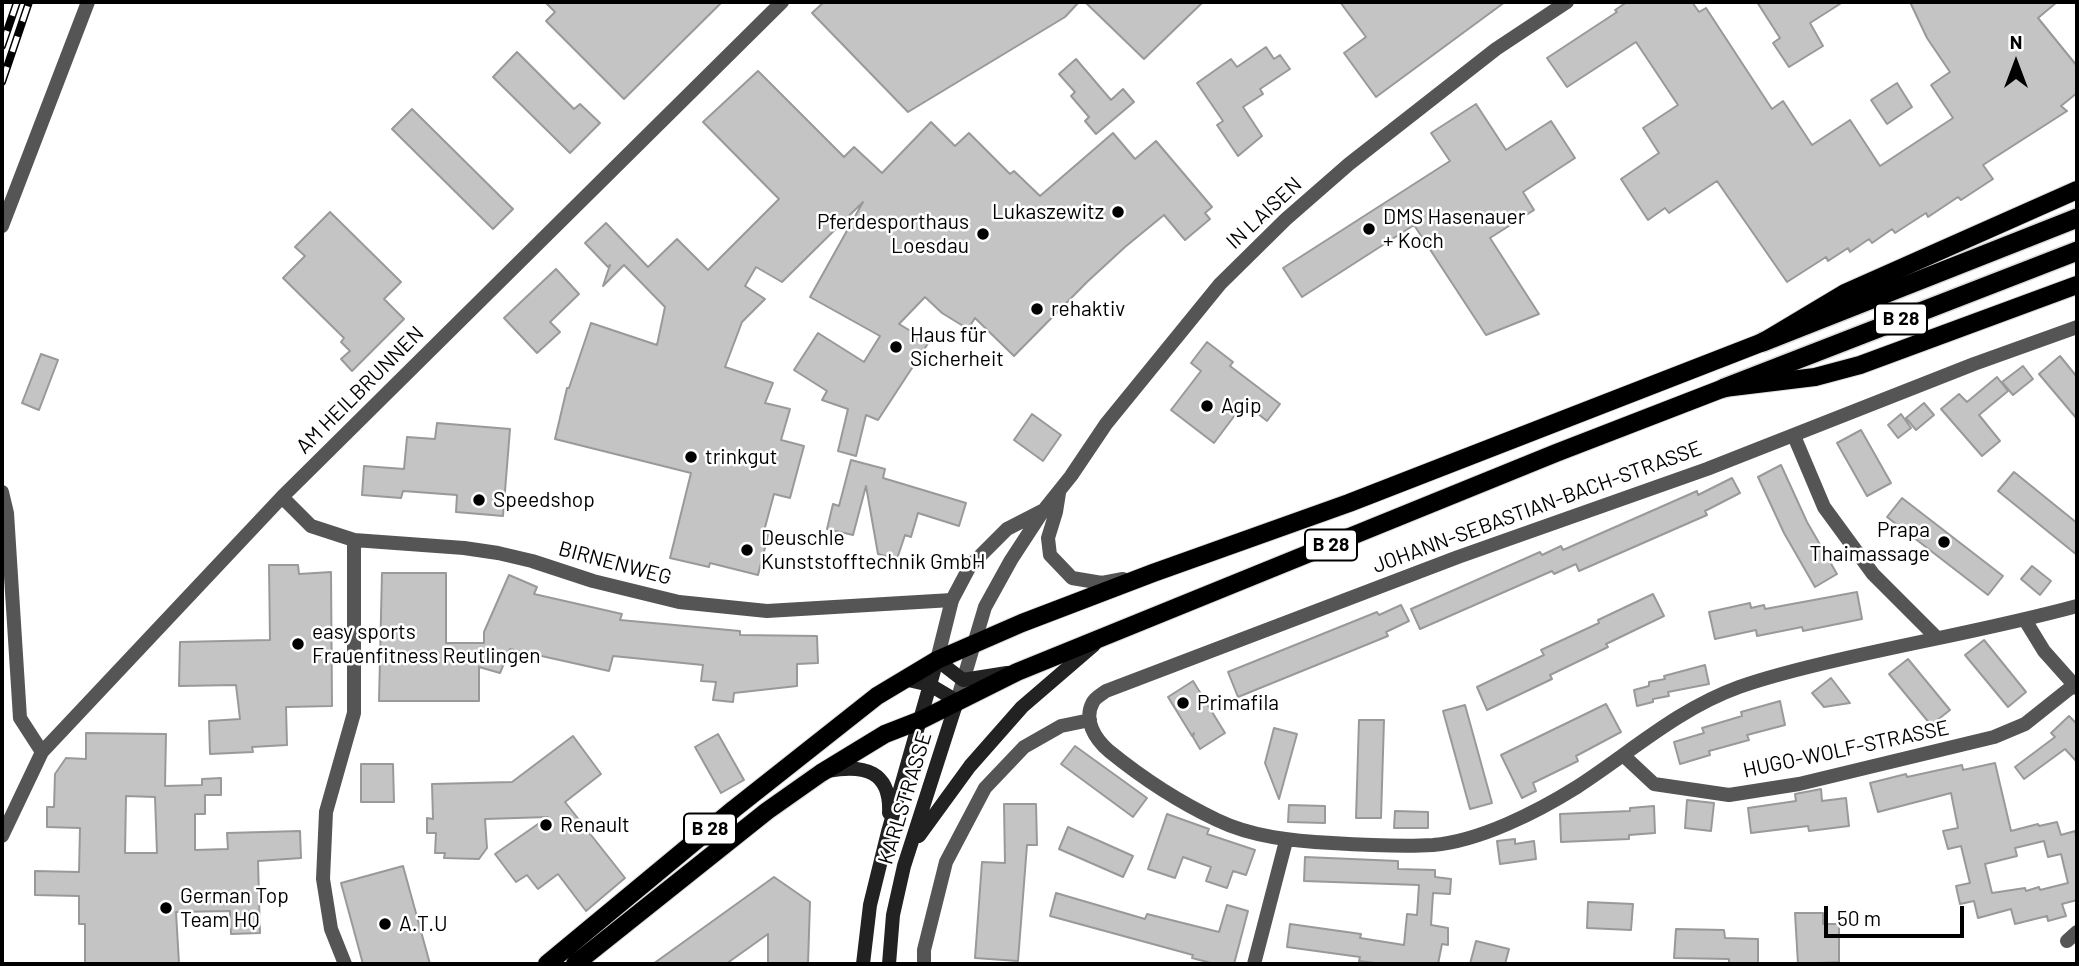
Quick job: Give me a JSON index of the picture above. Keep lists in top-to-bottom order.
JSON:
{
  "streets": {
    "highway": ["B 28"],
    "main road": ["KARLSTRASSE"],
    "street": [
      "IN LAISEN",
      "AM HEILBRUNNEN",
      "JOHANN-SEBASTIAN-BACH-STRASSE",
      "BIRNENWEG",
      "HUGO-WOLF-STRASSE"
    ]
  },
  "crossings": [
    ["IN LAISEN", "B 28"],
    ["IN LAISEN", "BIRNENWEG"],
    ["IN LAISEN", "KARLSTRASSE"],
    ["B 28", "KARLSTRASSE"],
    ["AM HEILBRUNNEN", "BIRNENWEG"]
  ],
  "places": [
    "Lukaszewitz",
    "DMS Hasenauer + Koch",
    "Pferdesporthaus Loesdau",
    "rehaktiv",
    "Haus für Sicherheit",
    "Agip",
    "trinkgut",
    "Speedshop",
    "Prapa Thaimassage",
    "Deuschle Kunststofftechnik GmbH",
    "easy sports Frauenfitness Reutlingen",
    "Primafila",
    "Renault",
    "German Top Team HQ",
    "A.T.U"
  ],
  "scale_bar": "50 m",
  "north": "top"
}
